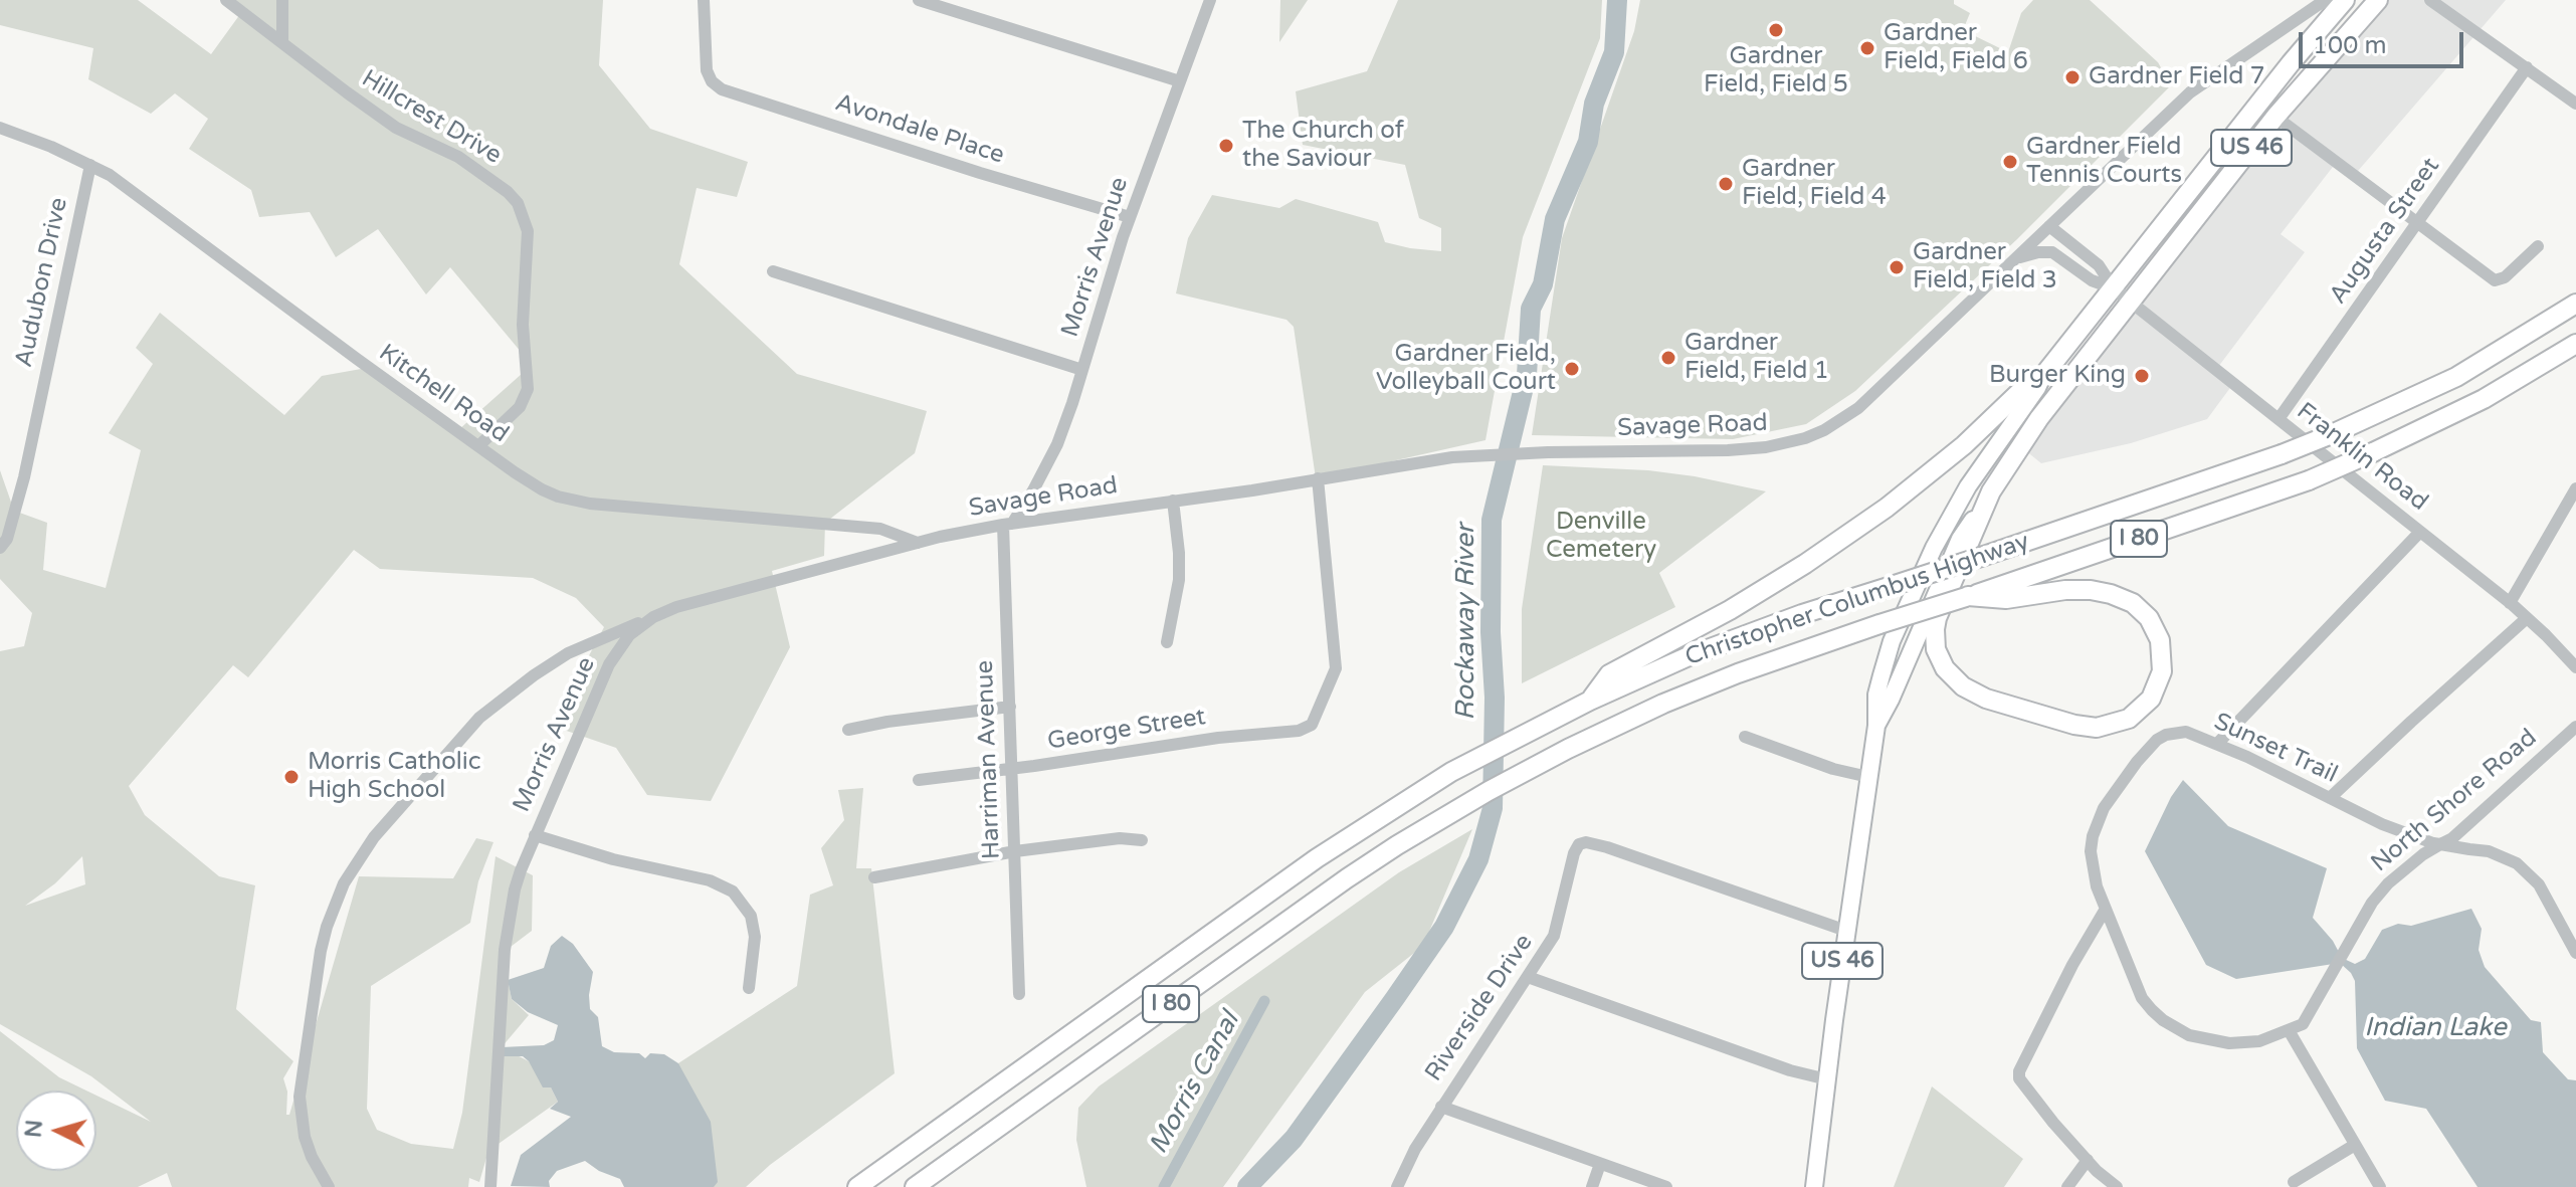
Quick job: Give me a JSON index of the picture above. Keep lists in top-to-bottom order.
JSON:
{
  "streets": {
    "highway": ["US 46", "I 80", "Christopher Columbus Highway"],
    "street": [
      "Hillcrest Drive",
      "Avondale Place",
      "Augusta Street",
      "Morris Avenue",
      "Audubon Drive",
      "Kitchell Road",
      "Savage Road",
      "Franklin Road",
      "George Street",
      "Sunset Trail",
      "Harriman Avenue",
      "North Shore Road",
      "Riverside Drive"
    ]
  },
  "crossings": [
    ["Hillcrest Drive", "Kitchell Road"],
    ["Avondale Place", "Morris Avenue"],
    ["US 46", "Franklin Road"],
    ["US 46", "Riverside Drive"],
    ["Augusta Street", "Franklin Road"],
    ["Morris Avenue", "Kitchell Road"],
    ["Morris Avenue", "Savage Road"],
    ["Morris Avenue", "Harriman Avenue"],
    ["Audubon Drive", "Kitchell Road"],
    ["Savage Road", "Franklin Road"],
    ["Savage Road", "George Street"],
    ["Savage Road", "Harriman Avenue"],
    ["George Street", "Harriman Avenue"],
    ["Sunset Trail", "North Shore Road"]
  ],
  "water": ["Rockaway River", "Indian Lake", "Morris Canal"],
  "parks": ["Denville Cemetery"],
  "places": [
    "Gardner Field, Field 5",
    "Gardner Field, Field 6",
    "Gardner Field 7",
    "The Church of the Saviour",
    "Gardner Field Tennis Courts",
    "Gardner Field, Field 4",
    "Gardner Field, Field 3",
    "Gardner Field, Field 1",
    "Gardner Field, Volleyball Court",
    "Burger King",
    "Morris Catholic High School"
  ],
  "scale_bar": "100 m",
  "north": "left"
}
